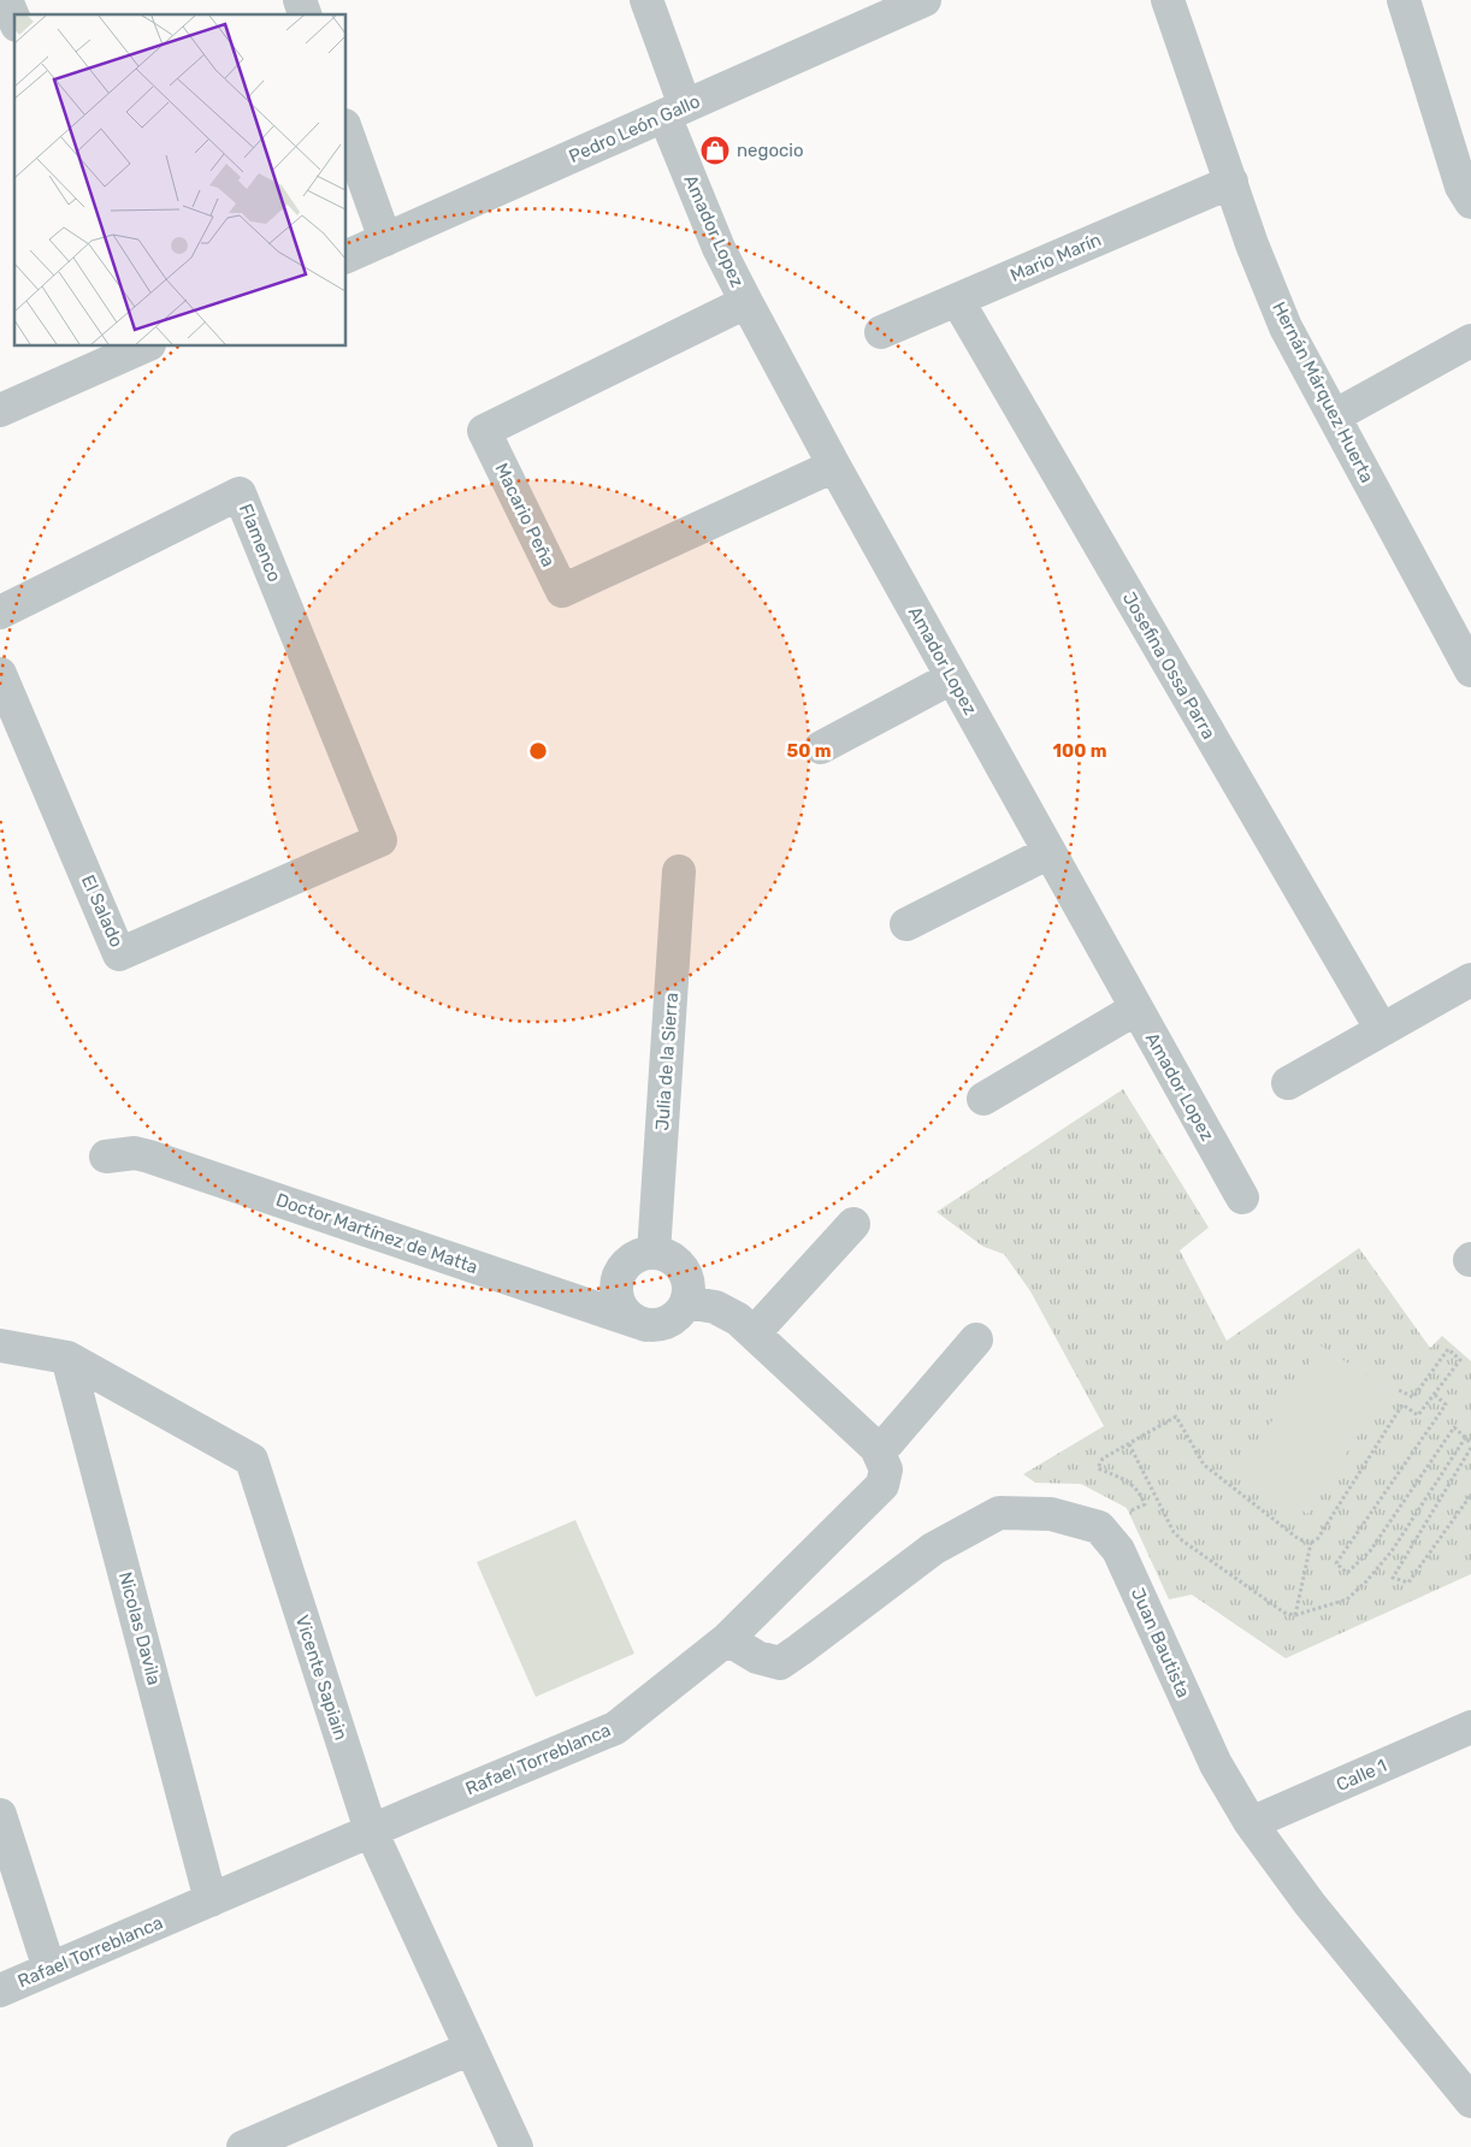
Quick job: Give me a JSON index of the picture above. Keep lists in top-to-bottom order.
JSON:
{
  "streets": {
    "street": [
      "Pedro León Gallo",
      "Amador Lopez",
      "Mario Marín",
      "Hernán Márquez Huerta",
      "Macario Peña",
      "Flamenco",
      "Josefina Ossa Parra",
      "El Salado",
      "Julia de la Sierra",
      "Doctor Martínez de Matta",
      "Nicolas Davila",
      "Juan Bautista",
      "Vicente Sapiain",
      "Rafael Torreblanca",
      "Calle 1"
    ]
  },
  "crossings": [
    ["Pedro León Gallo", "Amador Lopez"],
    ["Amador Lopez", "Macario Peña"],
    ["Mario Marín", "Hernán Márquez Huerta"],
    ["Mario Marín", "Josefina Ossa Parra"],
    ["Flamenco", "El Salado"],
    ["Julia de la Sierra", "Doctor Martínez de Matta"],
    ["Nicolas Davila", "Vicente Sapiain"],
    ["Nicolas Davila", "Rafael Torreblanca"],
    ["Juan Bautista", "Calle 1"],
    ["Vicente Sapiain", "Rafael Torreblanca"]
  ],
  "places": {
    "shop": ["negocio"]
  },
  "rings": ["50 m", "100 m"]
}
